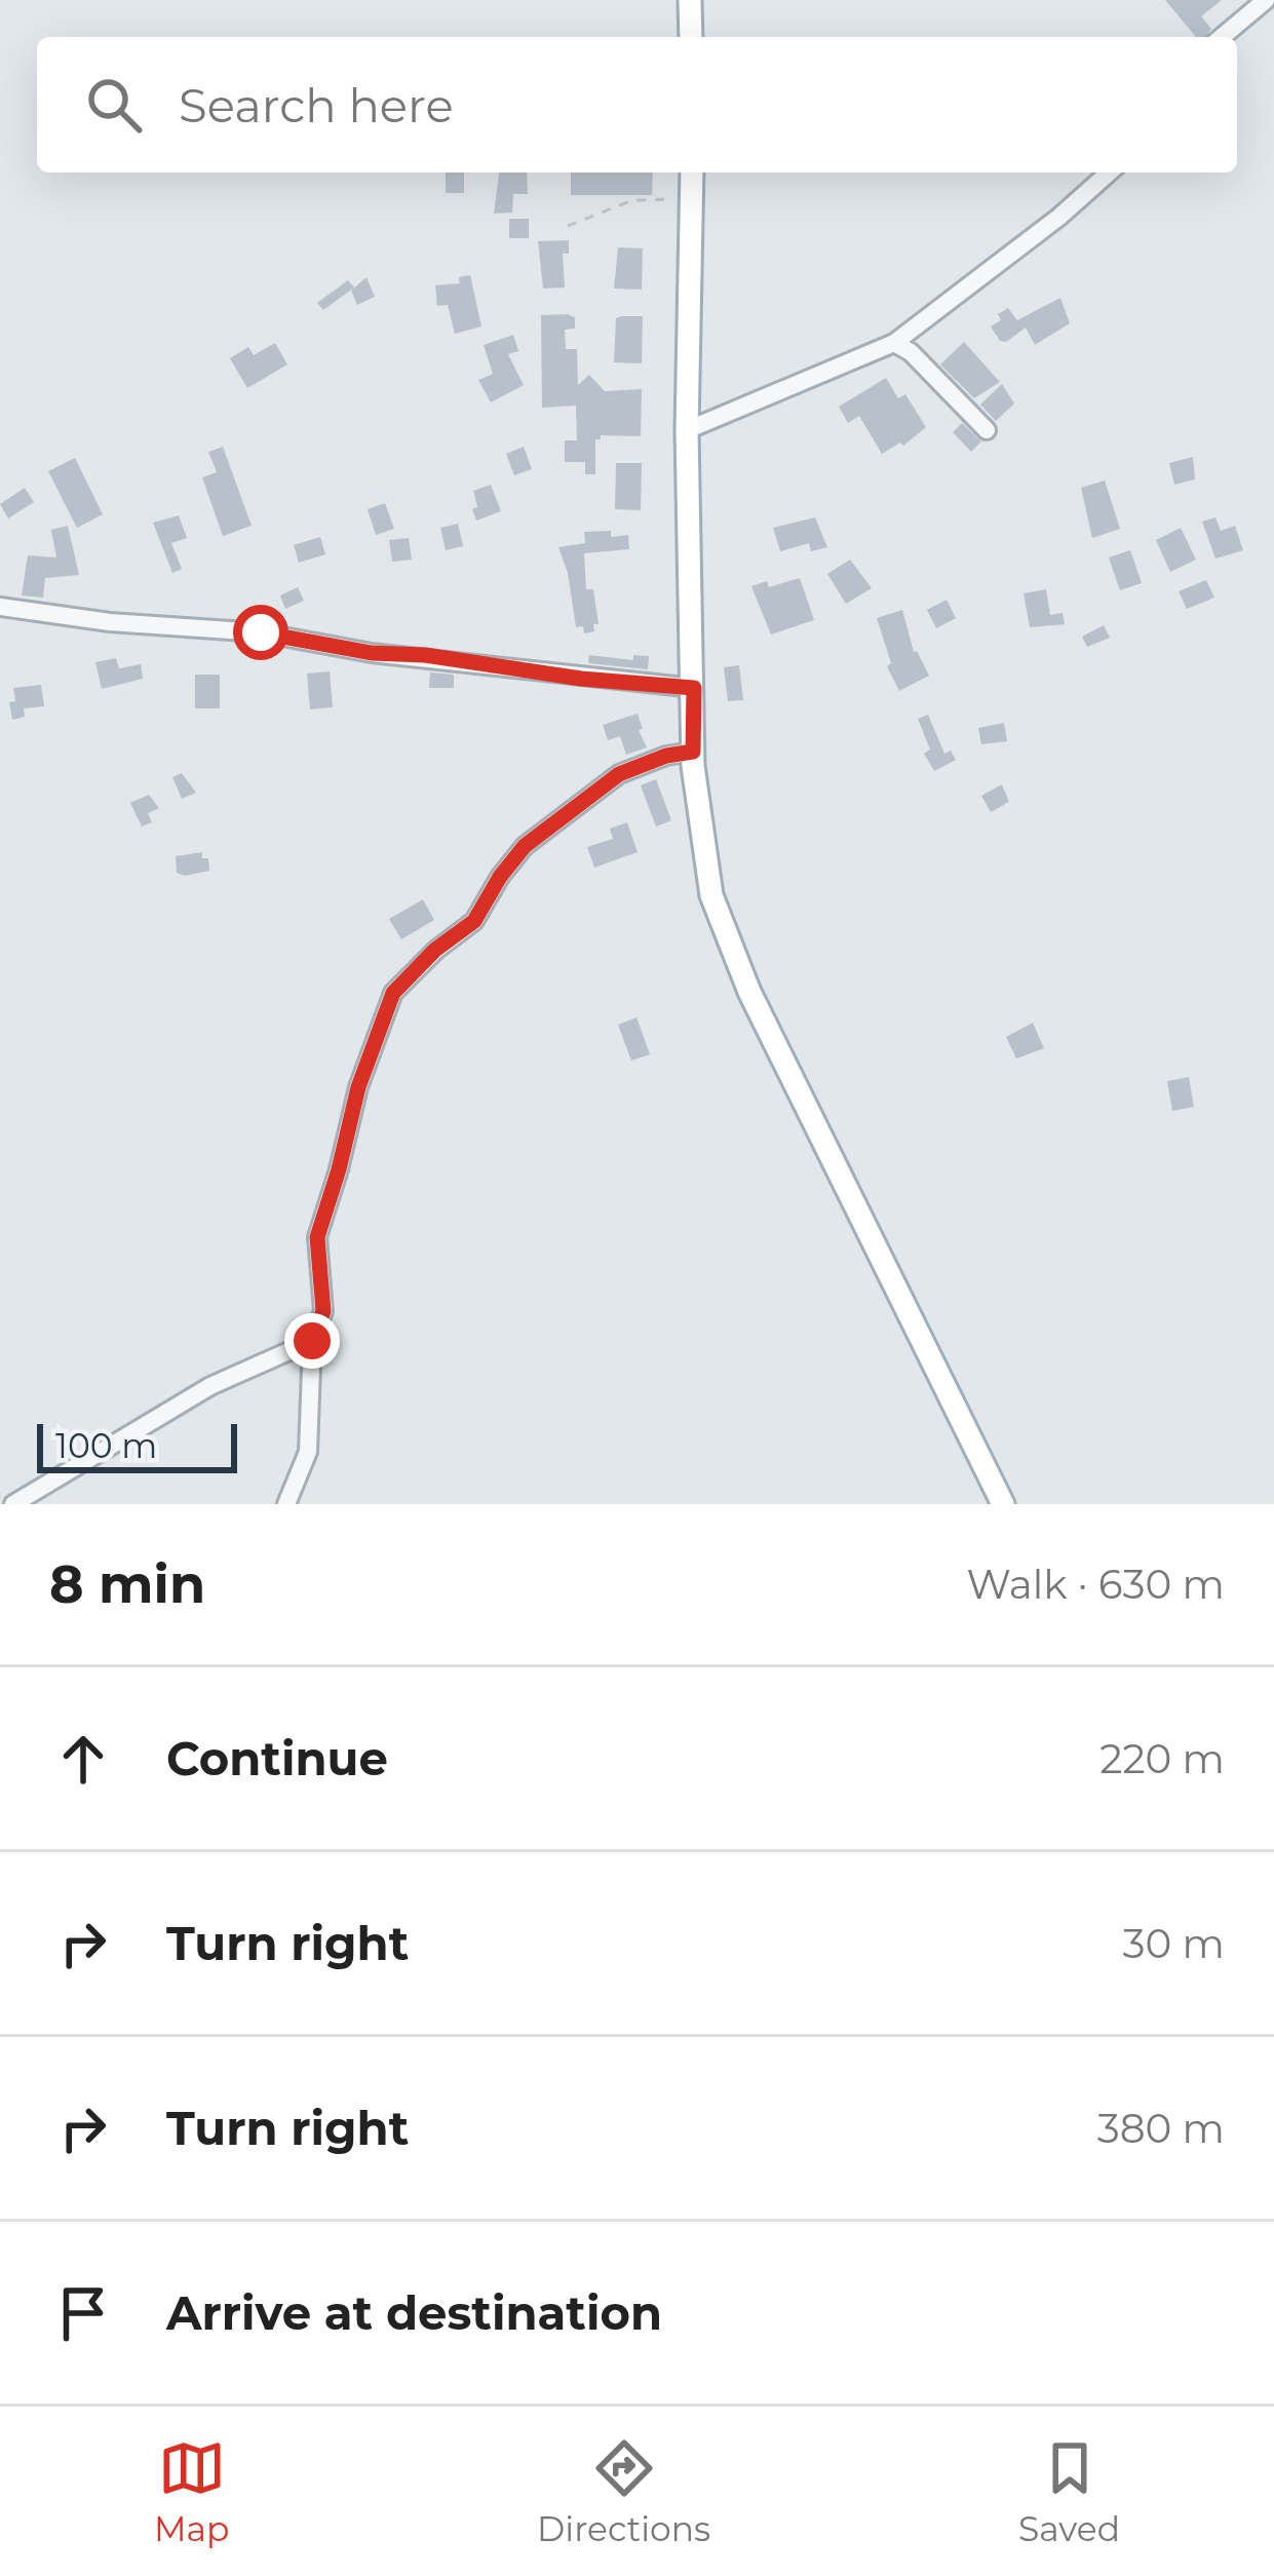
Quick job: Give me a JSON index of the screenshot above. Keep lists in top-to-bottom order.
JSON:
{
  "scale_bar": "100 m",
  "page": {
    "search": "Search here",
    "scale": "100 m",
    "heading": ["8 min", "Walk · 630 m"],
    "list": [
      ["Continue", "220 m"],
      ["Turn right", "30 m"],
      ["Turn right", "380 m"],
      "Arrive at destination"
    ],
    "nav": ["Map", "Directions", "Saved"]
  }
}
